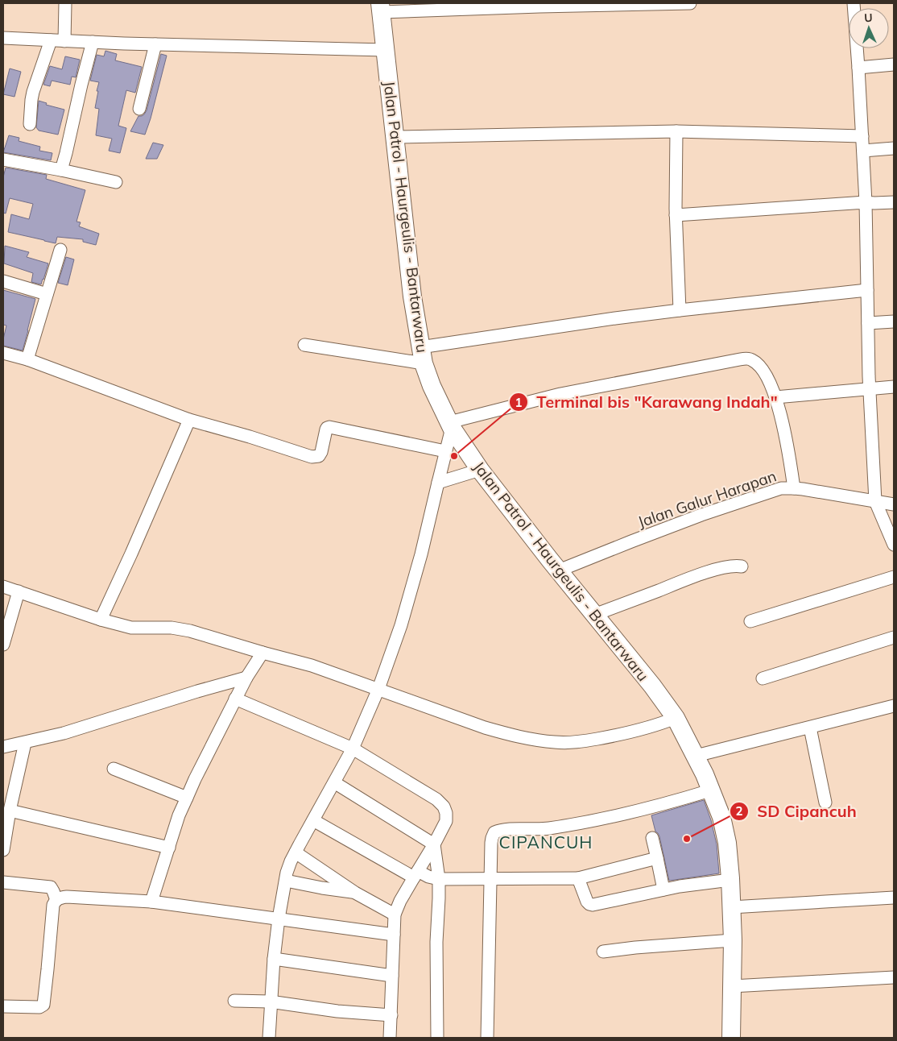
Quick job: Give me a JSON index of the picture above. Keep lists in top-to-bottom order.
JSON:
{
  "streets": {
    "main road": ["Jalan Patrol - Haurgeulis - Bantarwaru"],
    "street": ["Jalan Galur Harapan"]
  },
  "crossings": [
    ["Jalan Patrol - Haurgeulis - Bantarwaru", "Jalan Galur Harapan"]
  ],
  "districts": ["CIPANCUH"],
  "places": ["Terminal bis \"Karawang Indah\"", "SD Cipancuh"],
  "north": "top"
}
